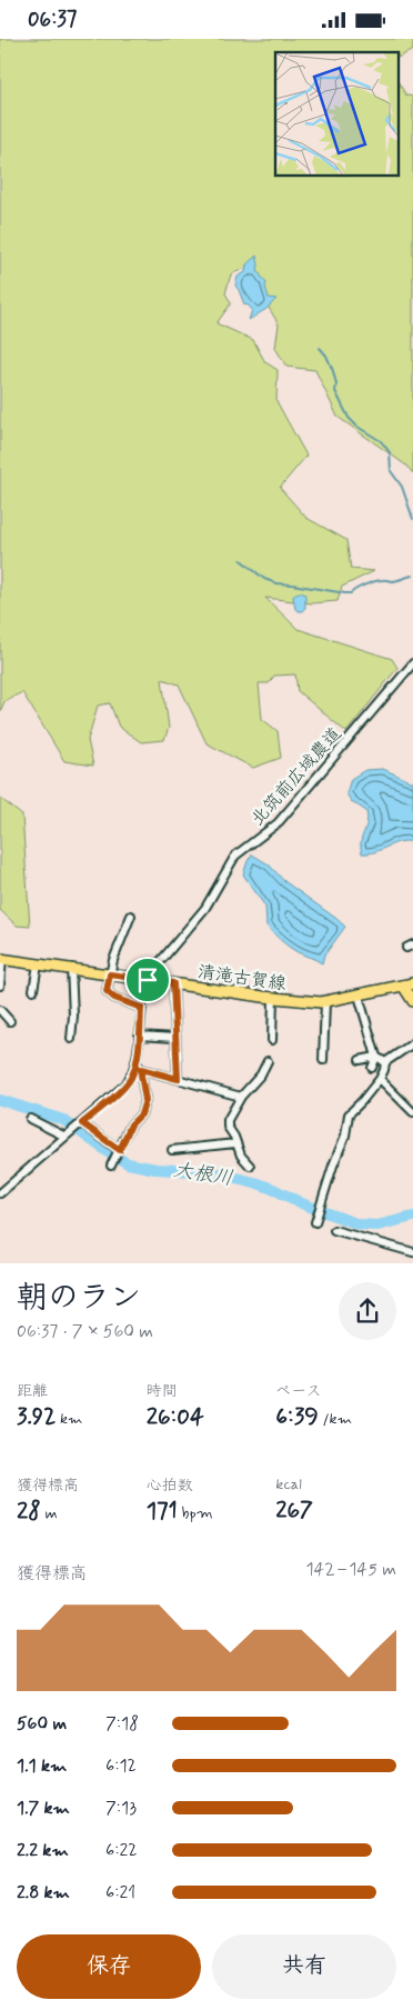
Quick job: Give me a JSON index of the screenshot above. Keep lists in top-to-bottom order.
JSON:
{
  "streets": {
    "main road": ["清滝古賀線"],
    "street": ["北筑前広域農道"]
  },
  "crossings": [
    ["北筑前広域農道", "清滝古賀線"]
  ],
  "water": ["大根川"],
  "page": {
    "status": "06:37",
    "heading": ["朝のラン", "06:37 · 7 × 560 m"],
    "stats": [
      ["距離", "3.92 km"],
      ["時間", "26:04"],
      ["ペース", "6:39 /km"],
      ["獲得標高", "28 m"],
      ["心拍数", "171 bpm"],
      ["kcal", "267"]
    ],
    "chart": ["獲得標高", "142–145 m"],
    "list": [
      {
        "name": "560 m",
        "note": "7:18"
      },
      {
        "name": "1.1 km",
        "note": "6:12"
      },
      {
        "name": "1.7 km",
        "note": "7:13"
      },
      {
        "name": "2.2 km",
        "note": "6:22"
      },
      {
        "name": "2.8 km",
        "note": "6:21"
      }
    ],
    "buttons": ["保存", "共有"]
  }
}
